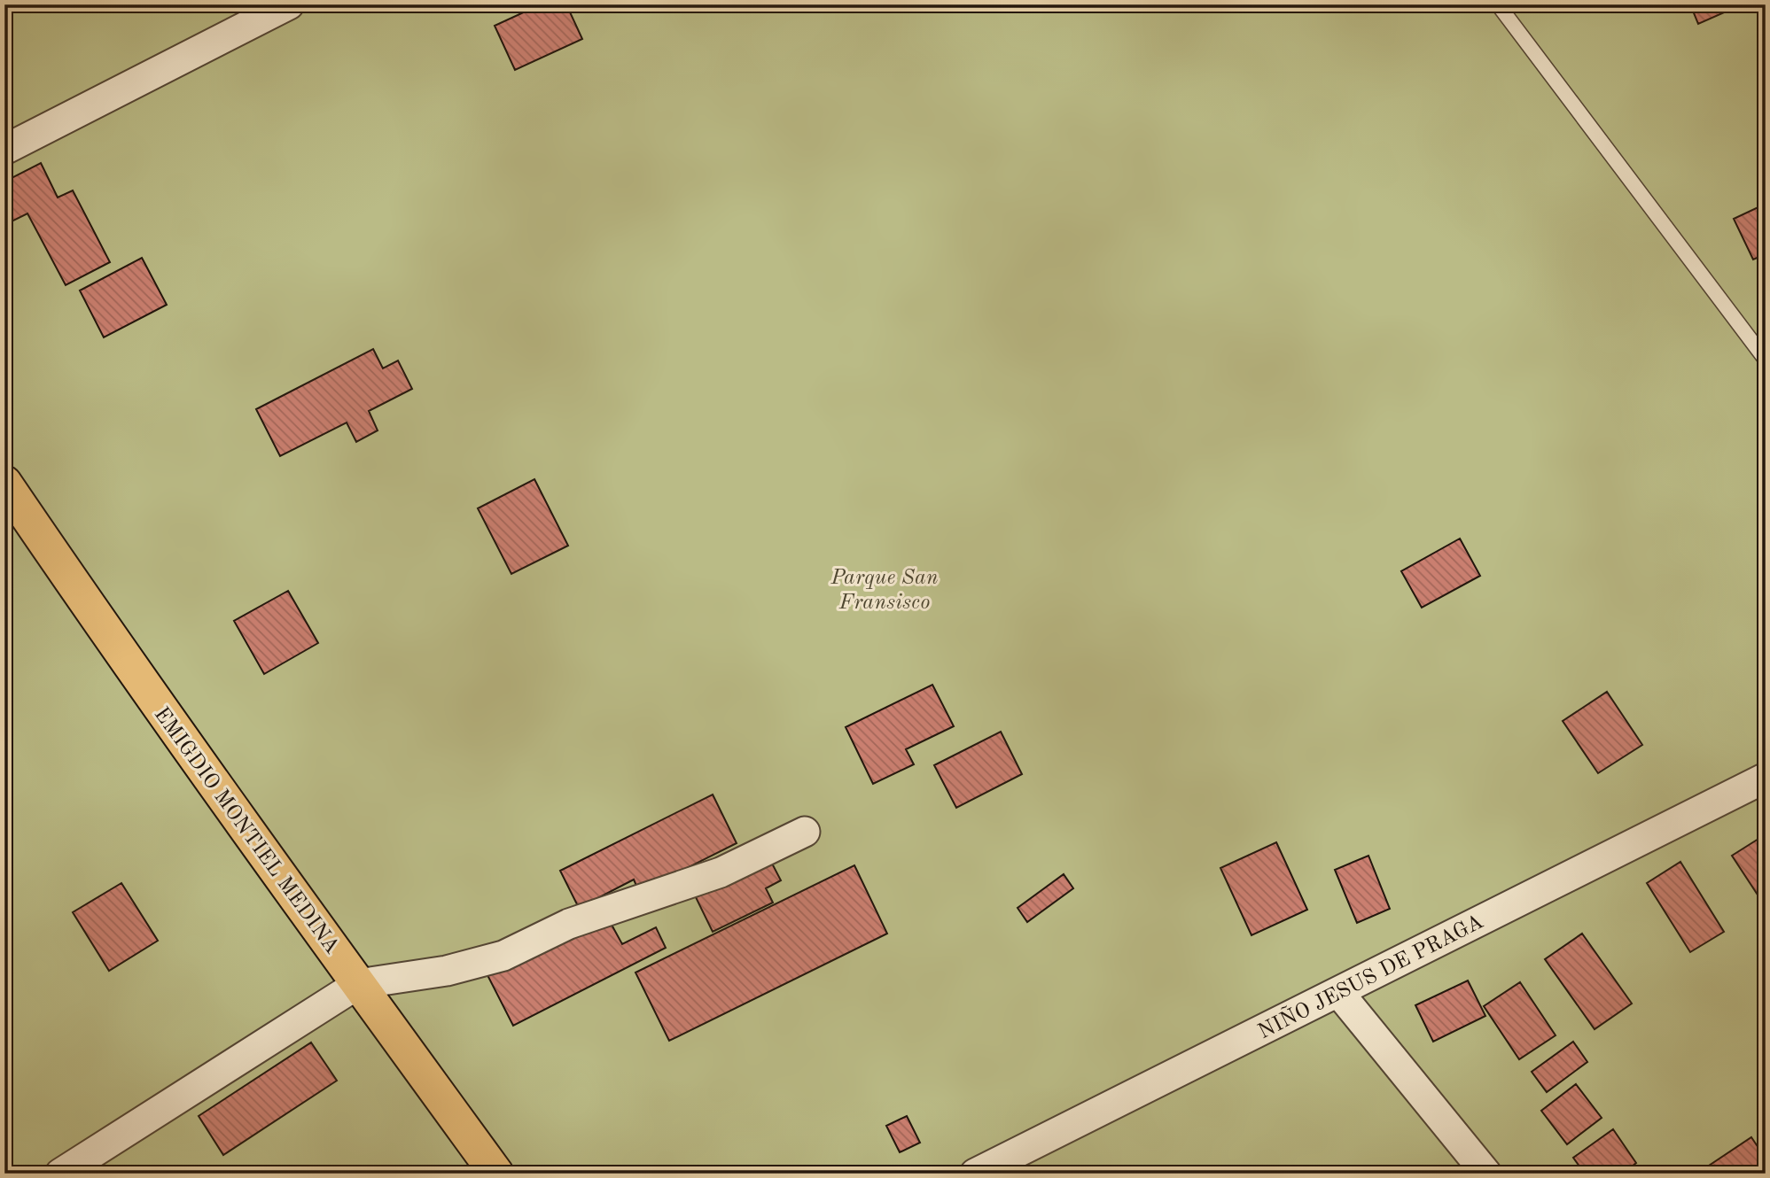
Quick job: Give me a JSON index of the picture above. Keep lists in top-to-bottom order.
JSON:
{
  "streets": {
    "main road": ["EMIGDIO MONTIEL MEDINA"],
    "street": ["NIÑO JESUS DE PRAGA"]
  },
  "parks": ["Parque San Fransisco"]
}
